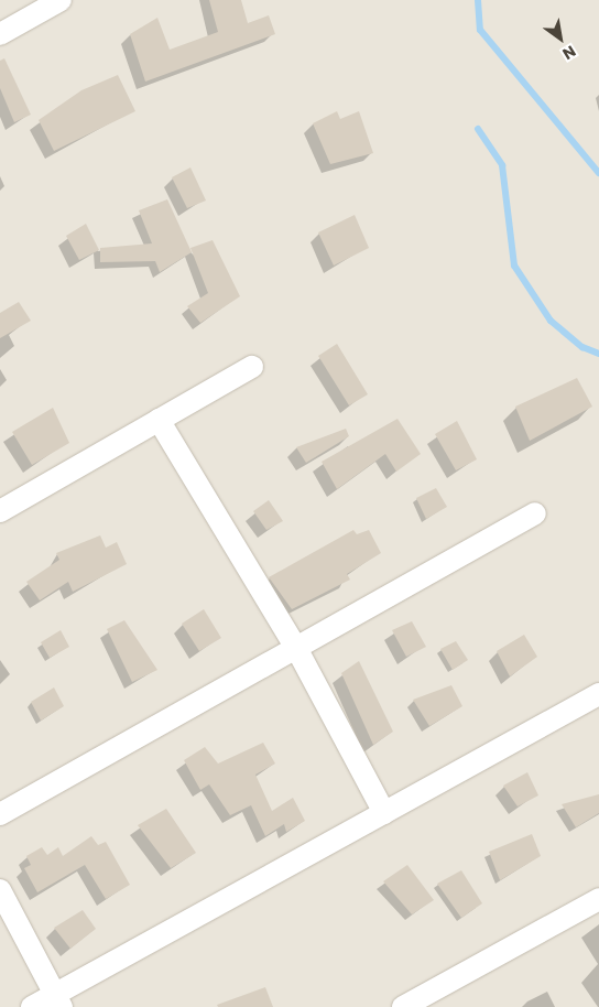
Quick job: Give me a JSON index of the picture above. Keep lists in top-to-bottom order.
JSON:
{
  "north": "bottom right"
}
